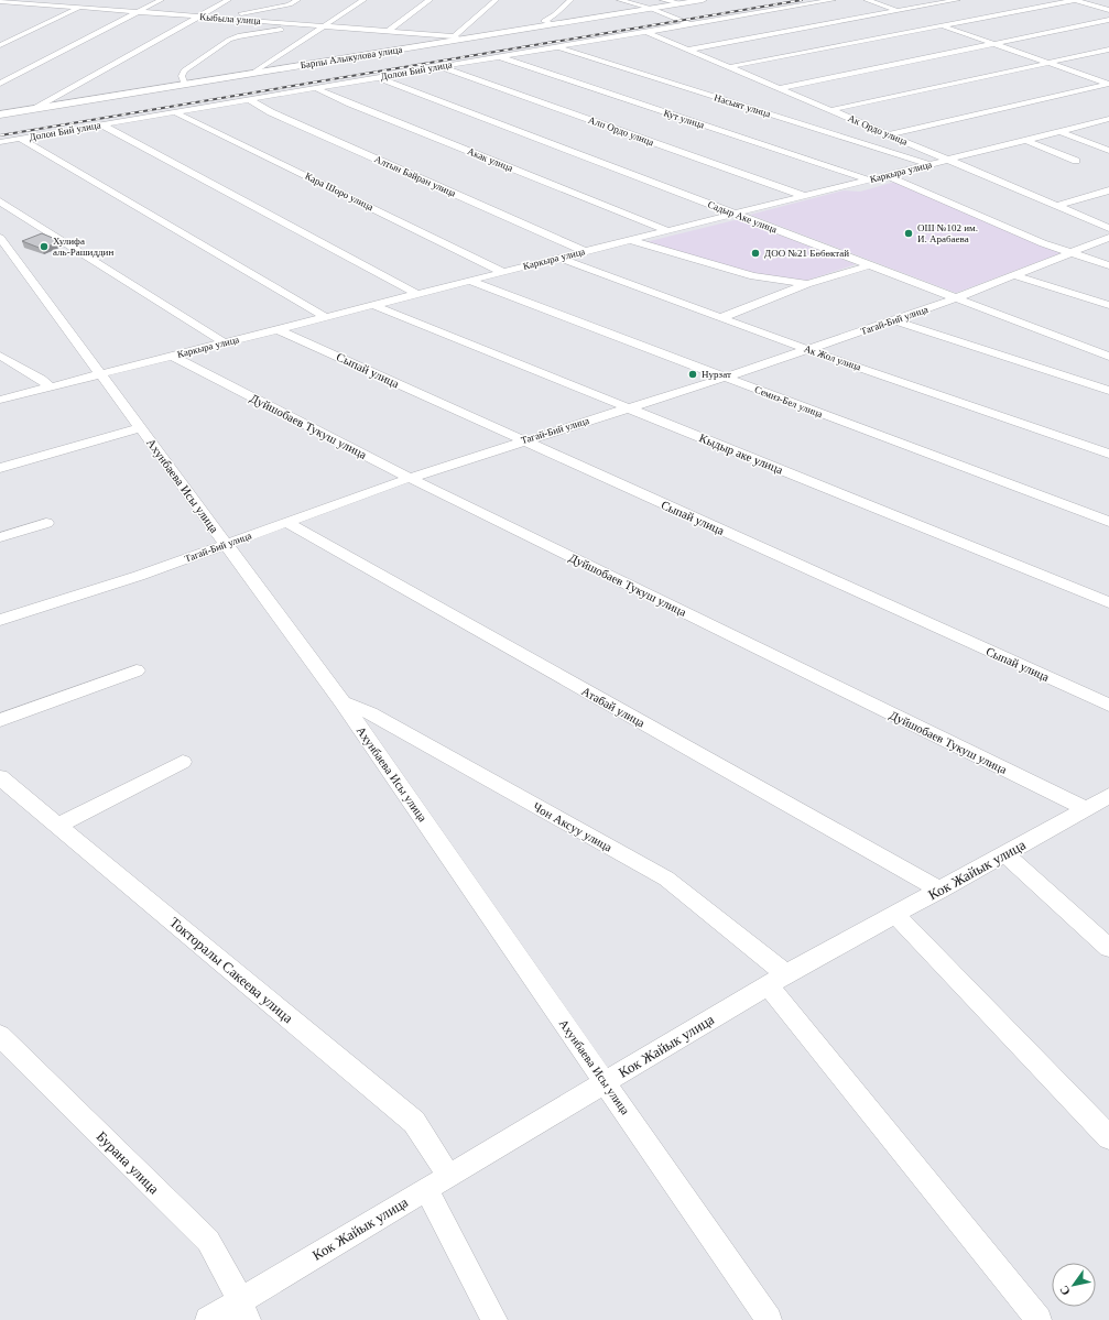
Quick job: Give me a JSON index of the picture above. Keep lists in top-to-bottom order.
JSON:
{
  "streets": {
    "main road": ["Барпы Алыкулова улица"],
    "street": [
      "Кыбыла улица",
      "Долон Бий улица",
      "Насыят улица",
      "Кут улица",
      "Ак Ордо улица",
      "Алп Ордо улица",
      "Акак улица",
      "Каркыра улица",
      "Алтын Байран улица",
      "Кара Шоро улица",
      "Садыр Аке улица",
      "Тагай-Бий улица",
      "Ак Жол улица",
      "Сыпай улица",
      "Семиз-Бел улица",
      "Дуйшобаев Тукуш улица",
      "Кыдыр аке улица",
      "Ахунбаева Исы улица",
      "Атабай улица",
      "Чон Аксуу улица",
      "Кок Жайык улица",
      "Токторалы Сакеева улица",
      "Бурана улица"
    ]
  },
  "crossings": [
    ["Кыбыла улица", "Барпы Алыкулова улица"],
    ["Долон Бий улица", "Насыят улица"],
    ["Долон Бий улица", "Кут улица"],
    ["Долон Бий улица", "Ак Ордо улица"],
    ["Долон Бий улица", "Алп Ордо улица"],
    ["Долон Бий улица", "Акак улица"],
    ["Долон Бий улица", "Алтын Байран улица"],
    ["Долон Бий улица", "Кара Шоро улица"],
    ["Долон Бий улица", "Садыр Аке улица"],
    ["Насыят улица", "Каркыра улица"],
    ["Кут улица", "Каркыра улица"],
    ["Ак Ордо улица", "Каркыра улица"],
    ["Алп Ордо улица", "Каркыра улица"],
    ["Акак улица", "Каркыра улица"],
    ["Каркыра улица", "Алтын Байран улица"],
    ["Каркыра улица", "Кара Шоро улица"],
    ["Каркыра улица", "Садыр Аке улица"],
    ["Каркыра улица", "Ак Жол улица"],
    ["Каркыра улица", "Сыпай улица"],
    ["Каркыра улица", "Семиз-Бел улица"],
    ["Каркыра улица", "Дуйшобаев Тукуш улица"],
    ["Каркыра улица", "Кыдыр аке улица"],
    ["Каркыра улица", "Ахунбаева Исы улица"],
    ["Садыр Аке улица", "Тагай-Бий улица"],
    ["Тагай-Бий улица", "Ак Жол улица"],
    ["Тагай-Бий улица", "Сыпай улица"],
    ["Тагай-Бий улица", "Семиз-Бел улица"],
    ["Тагай-Бий улица", "Дуйшобаев Тукуш улица"],
    ["Тагай-Бий улица", "Кыдыр аке улица"],
    ["Тагай-Бий улица", "Ахунбаева Исы улица"],
    ["Тагай-Бий улица", "Атабай улица"],
    ["Дуйшобаев Тукуш улица", "Кок Жайык улица"],
    ["Ахунбаева Исы улица", "Чон Аксуу улица"],
    ["Ахунбаева Исы улица", "Кок Жайык улица"],
    ["Атабай улица", "Кок Жайык улица"],
    ["Чон Аксуу улица", "Кок Жайык улица"],
    ["Кок Жайык улица", "Токторалы Сакеева улица"],
    ["Кок Жайык улица", "Бурана улица"]
  ],
  "places": [
    "ОШ №102 им. И. Арабаева",
    "Хулифа аль-Рашиддин",
    "ДОО №21 Бөбөктай",
    "Нурзат"
  ],
  "north": "bottom left"
}
